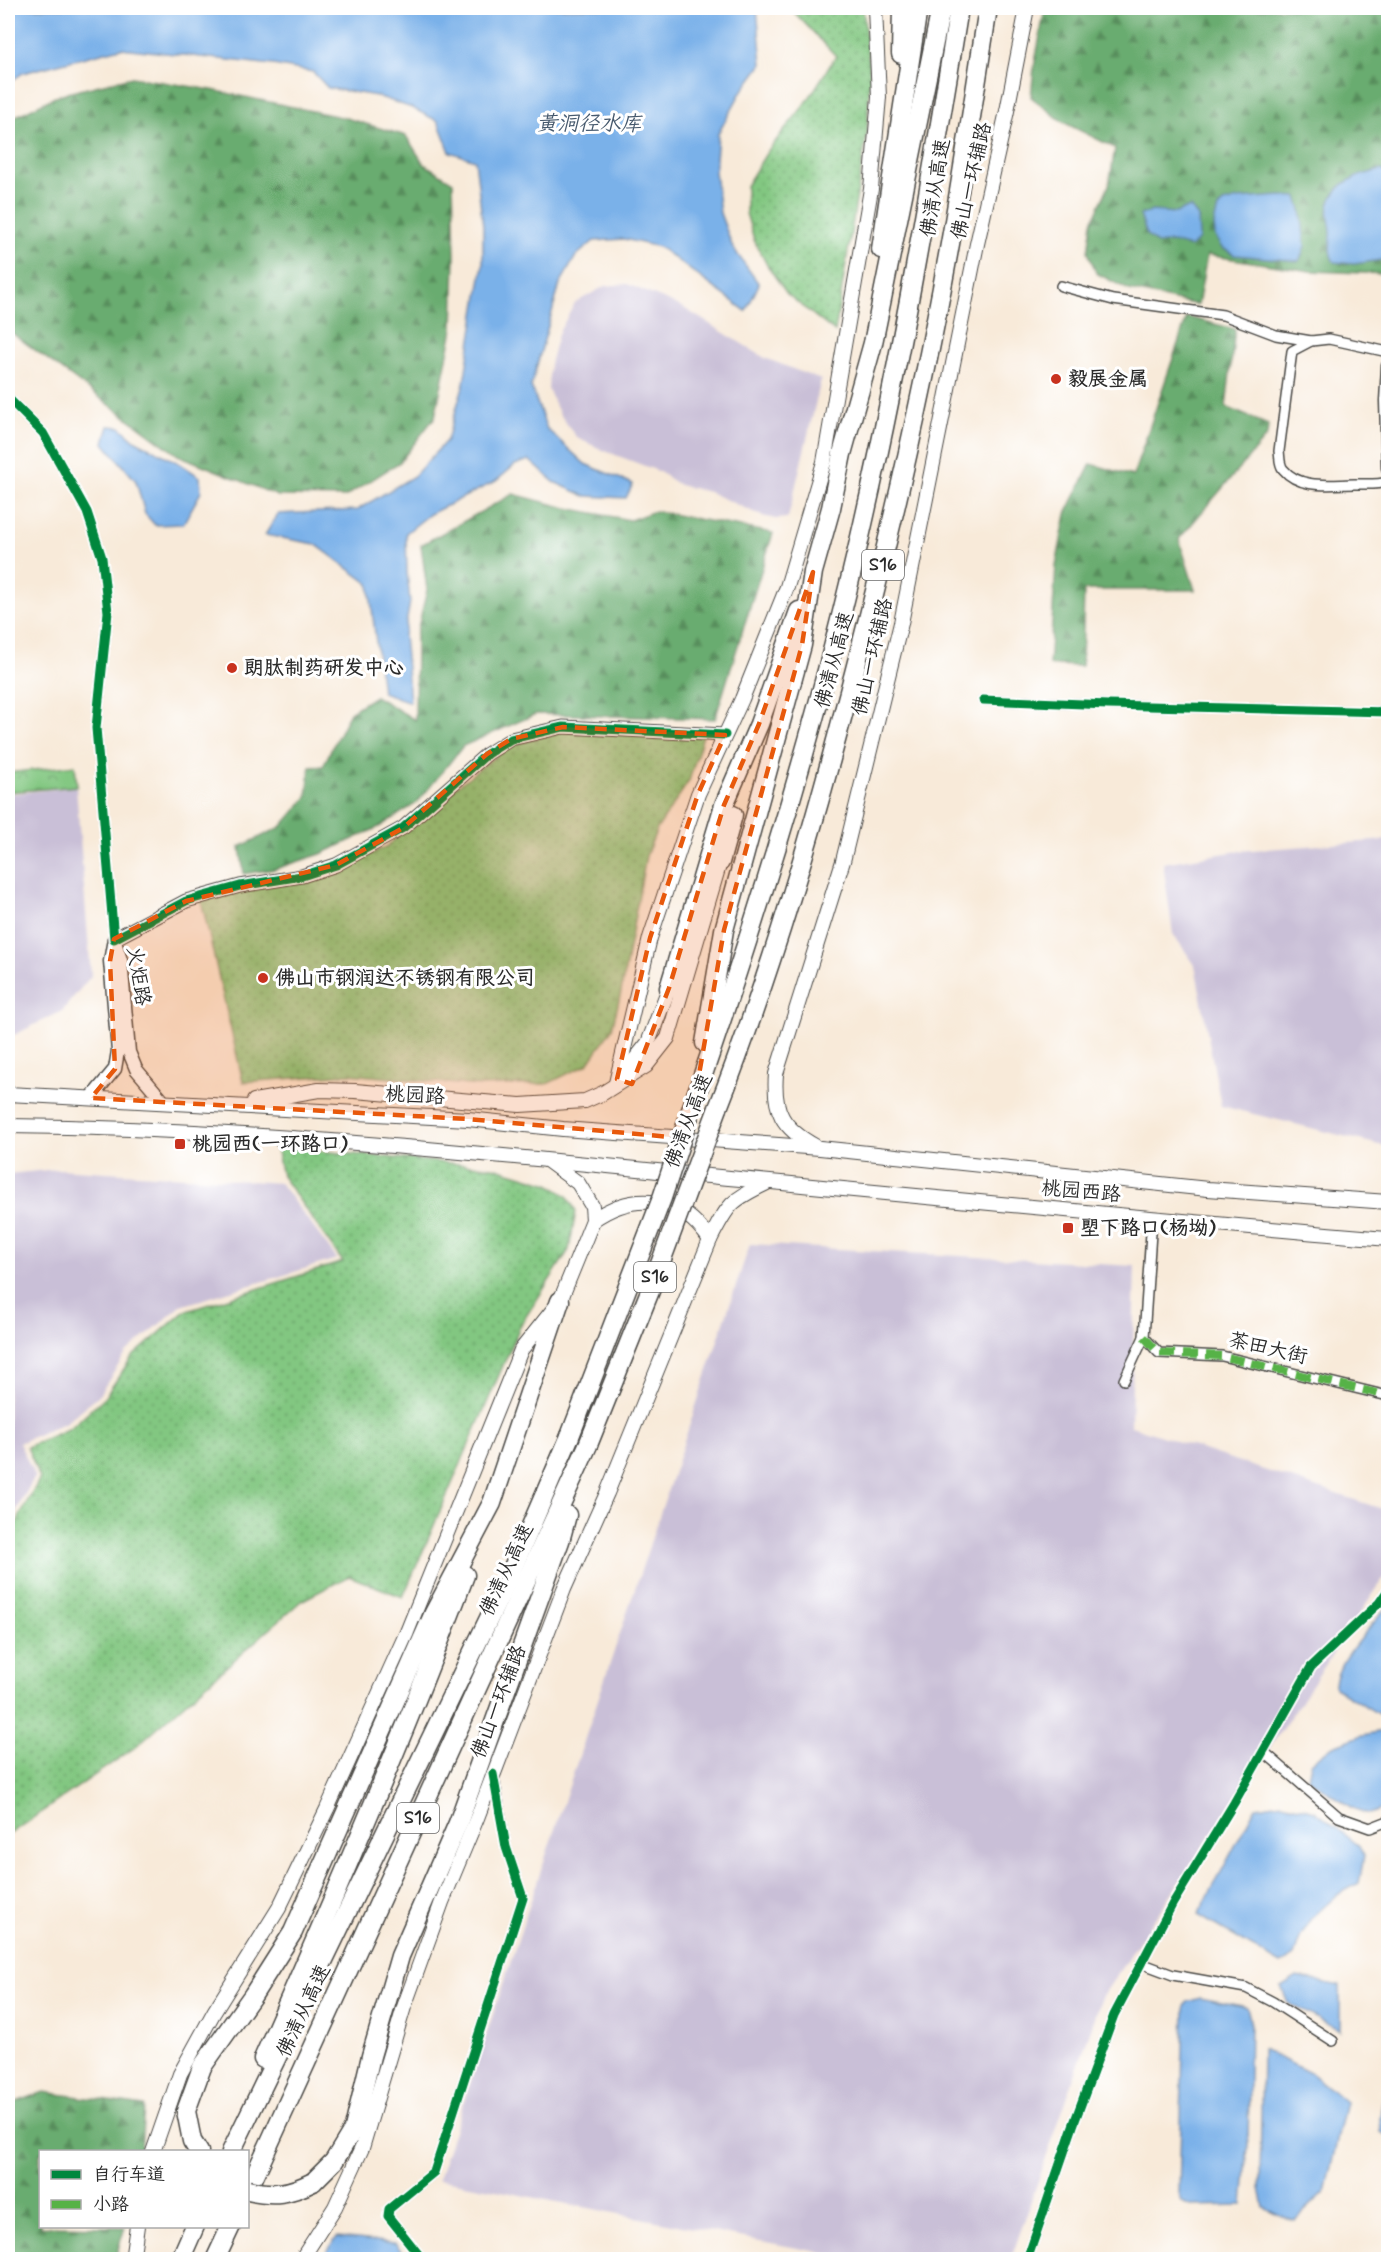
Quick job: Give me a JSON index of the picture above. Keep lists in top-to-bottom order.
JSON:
{
  "streets": {
    "highway": ["佛清从高速", "S16"],
    "main road": ["佛山一环辅路", "桃园路", "桃园西路"],
    "street": ["火炬路", "茶田大街"]
  },
  "crossings": [
    ["佛山一环辅路", "桃园路"],
    ["佛山一环辅路", "桃园西路"],
    ["火炬路", "桃园路"],
    ["桃园路", "桃园西路"]
  ],
  "water": ["黄洞径水库"],
  "places": {
    "other": ["毅展金属", "朗肽制药研发中心", "佛山市钢润达不锈钢有限公司"],
    "transit": ["桃园西(一环路口)", "塱下路口(杨坳)"]
  },
  "legend": ["自行车道", "小路"]
}
